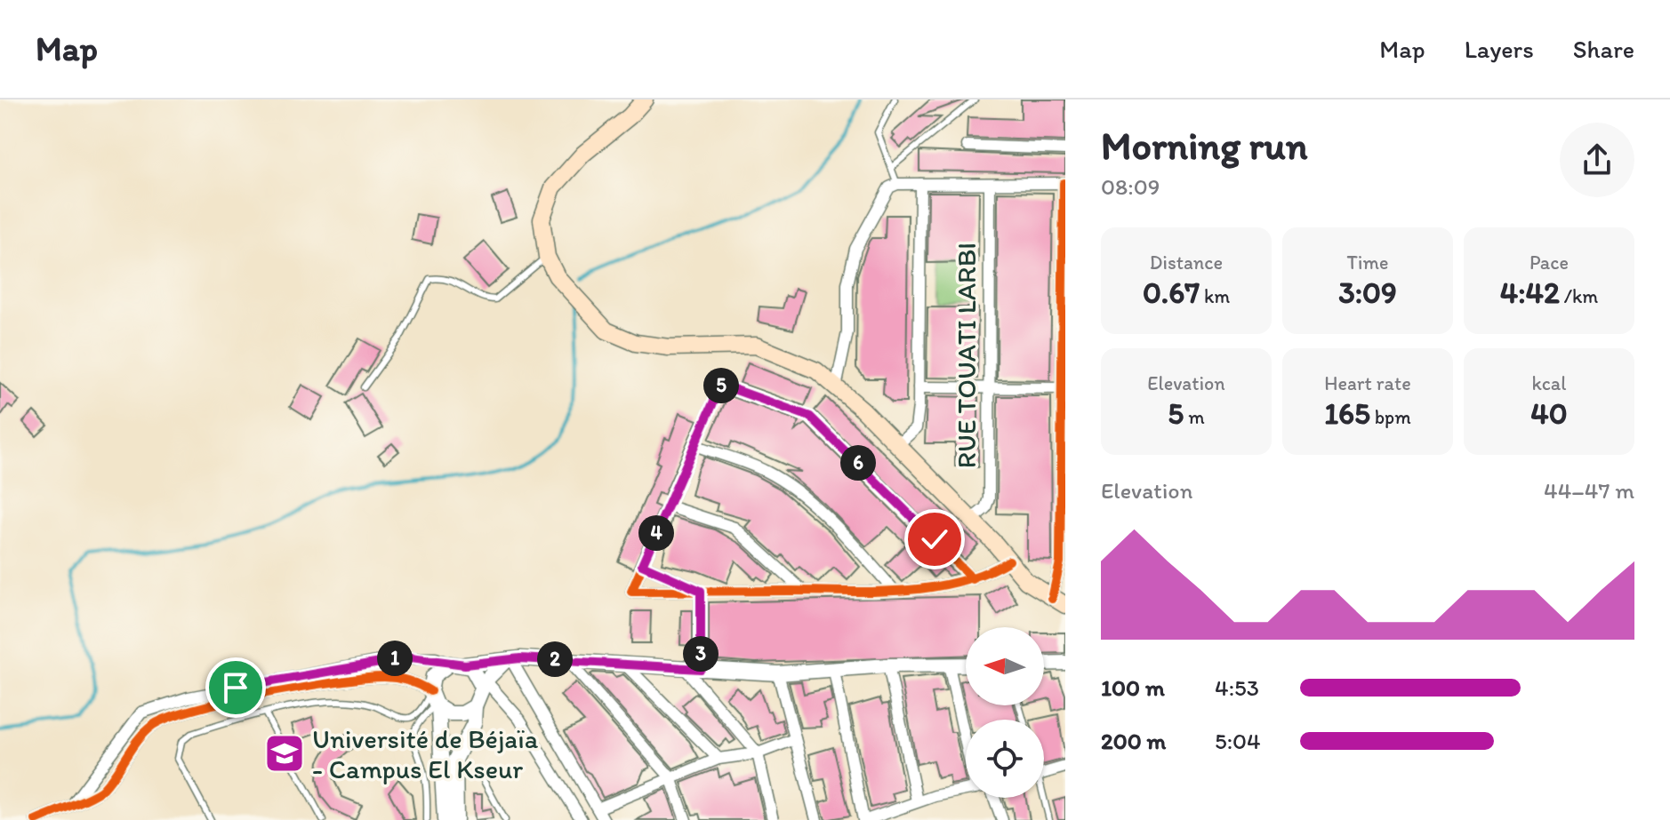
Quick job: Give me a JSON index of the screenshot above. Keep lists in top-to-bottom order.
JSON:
{
  "streets": {
    "street": ["RUE TOUATI LARBI"]
  },
  "places": {
    "school or university": ["Université de Béjaïa - Campus El Kseur"]
  },
  "north": "left",
  "page": {
    "header": "Map",
    "nav": ["Map", "Layers", "Share"],
    "heading": ["Morning run", "08:09"],
    "stats": [
      ["Distance", "0.67 km"],
      ["Time", "3:09"],
      ["Pace", "4:42 /km"],
      ["Elevation", "5 m"],
      ["Heart rate", "165 bpm"],
      ["kcal", "40"]
    ],
    "pins": [
      "5",
      "6",
      "4",
      "3",
      "1",
      "2"
    ],
    "chart": ["Elevation", "44–47 m"],
    "list": [
      {
        "name": "100 m",
        "note": "4:53"
      },
      {
        "name": "200 m",
        "note": "5:04"
      }
    ]
  }
}
